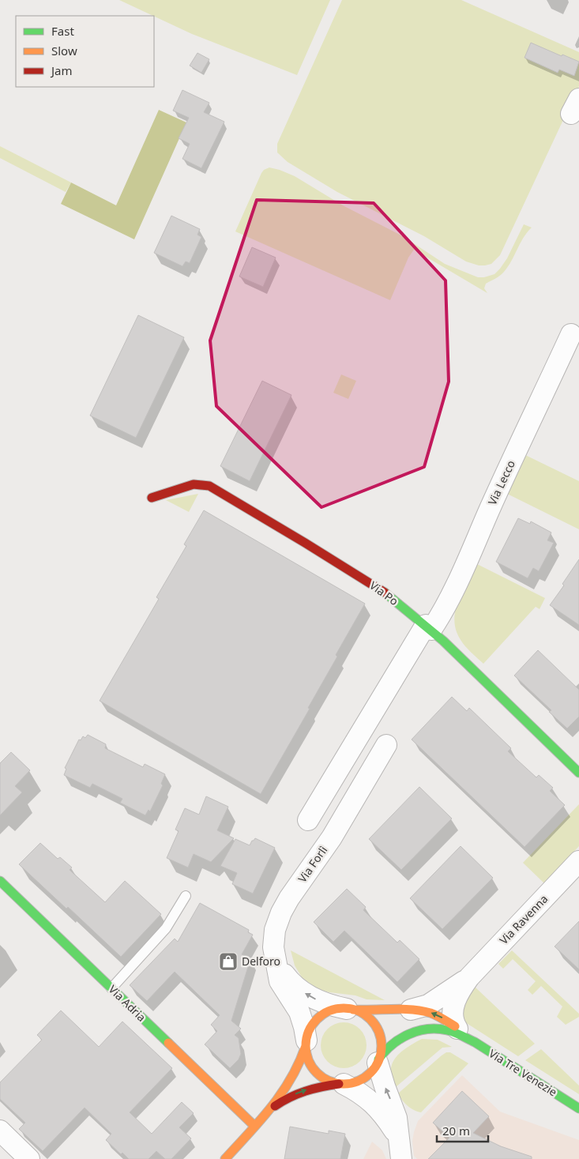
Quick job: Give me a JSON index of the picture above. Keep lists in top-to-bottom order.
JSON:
{
  "streets": {
    "street": [
      "Via Lecco",
      "Via Po",
      "Via Forlì",
      "Via Ravenna",
      "Via Adria",
      "Via Tre Venezie"
    ]
  },
  "crossings": [
    ["Via Lecco", "Via Po"],
    ["Via Forlì", "Via Tre Venezie"],
    ["Via Ravenna", "Via Tre Venezie"]
  ],
  "places": {
    "shop": ["Delforo"]
  },
  "legend": ["Fast", "Slow", "Jam"],
  "scale_bar": "20 m"
}
